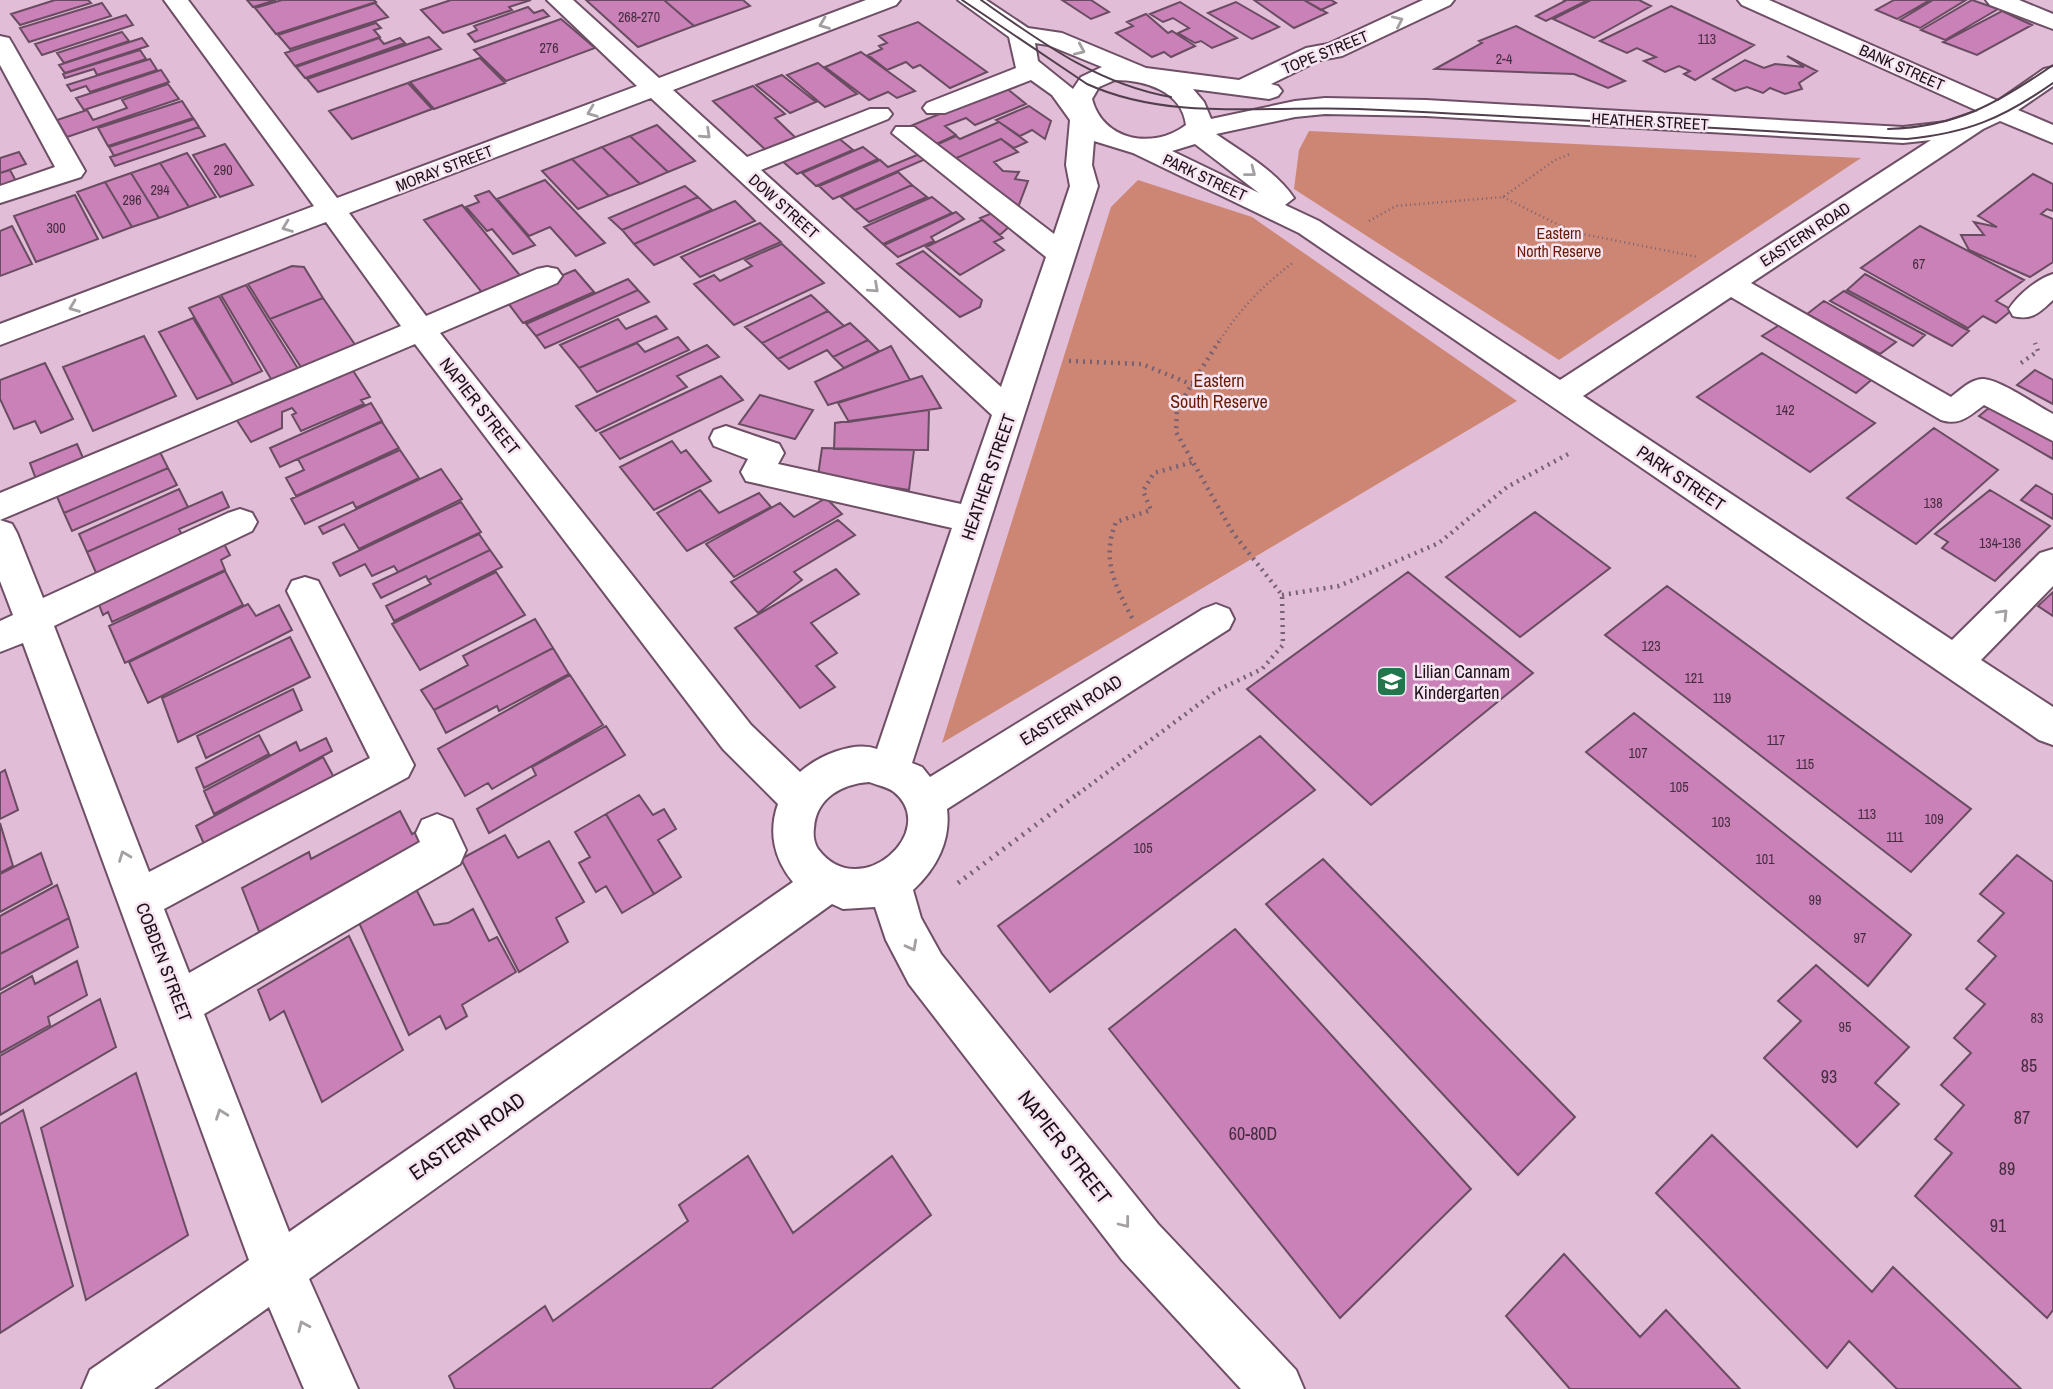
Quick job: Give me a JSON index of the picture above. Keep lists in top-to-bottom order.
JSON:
{
  "streets": {
    "street": [
      "TOPE STREET",
      "BANK STREET",
      "HEATHER STREET",
      "MORAY STREET",
      "PARK STREET",
      "DOW STREET",
      "EASTERN ROAD",
      "NAPIER STREET",
      "COBDEN STREET"
    ]
  },
  "crossings": [
    ["TOPE STREET", "HEATHER STREET"],
    ["BANK STREET", "EASTERN ROAD"],
    ["HEATHER STREET", "PARK STREET"],
    ["HEATHER STREET", "DOW STREET"],
    ["HEATHER STREET", "EASTERN ROAD"],
    ["HEATHER STREET", "NAPIER STREET"],
    ["MORAY STREET", "DOW STREET"],
    ["MORAY STREET", "NAPIER STREET"],
    ["PARK STREET", "EASTERN ROAD"],
    ["EASTERN ROAD", "NAPIER STREET"],
    ["EASTERN ROAD", "COBDEN STREET"]
  ],
  "one_way": ["TOPE STREET", "NAPIER STREET", "COBDEN STREET"],
  "parks": ["Eastern North Reserve", "Eastern South Reserve"],
  "places": {
    "school or university": ["Lilian Cannam Kindergarten"]
  },
  "house_numbers": [
    "268-270",
    "113",
    "276",
    "2-4",
    "290",
    "294",
    "296",
    "300",
    "67",
    "142",
    "138",
    "134-136",
    "123",
    "121",
    "119",
    "117",
    "107",
    "115",
    "105",
    "113",
    "109",
    "103",
    "111",
    "105",
    "101",
    "99",
    "97",
    "83",
    "95",
    "85",
    "93",
    "87",
    "60-80D",
    "89",
    "91"
  ]
}
